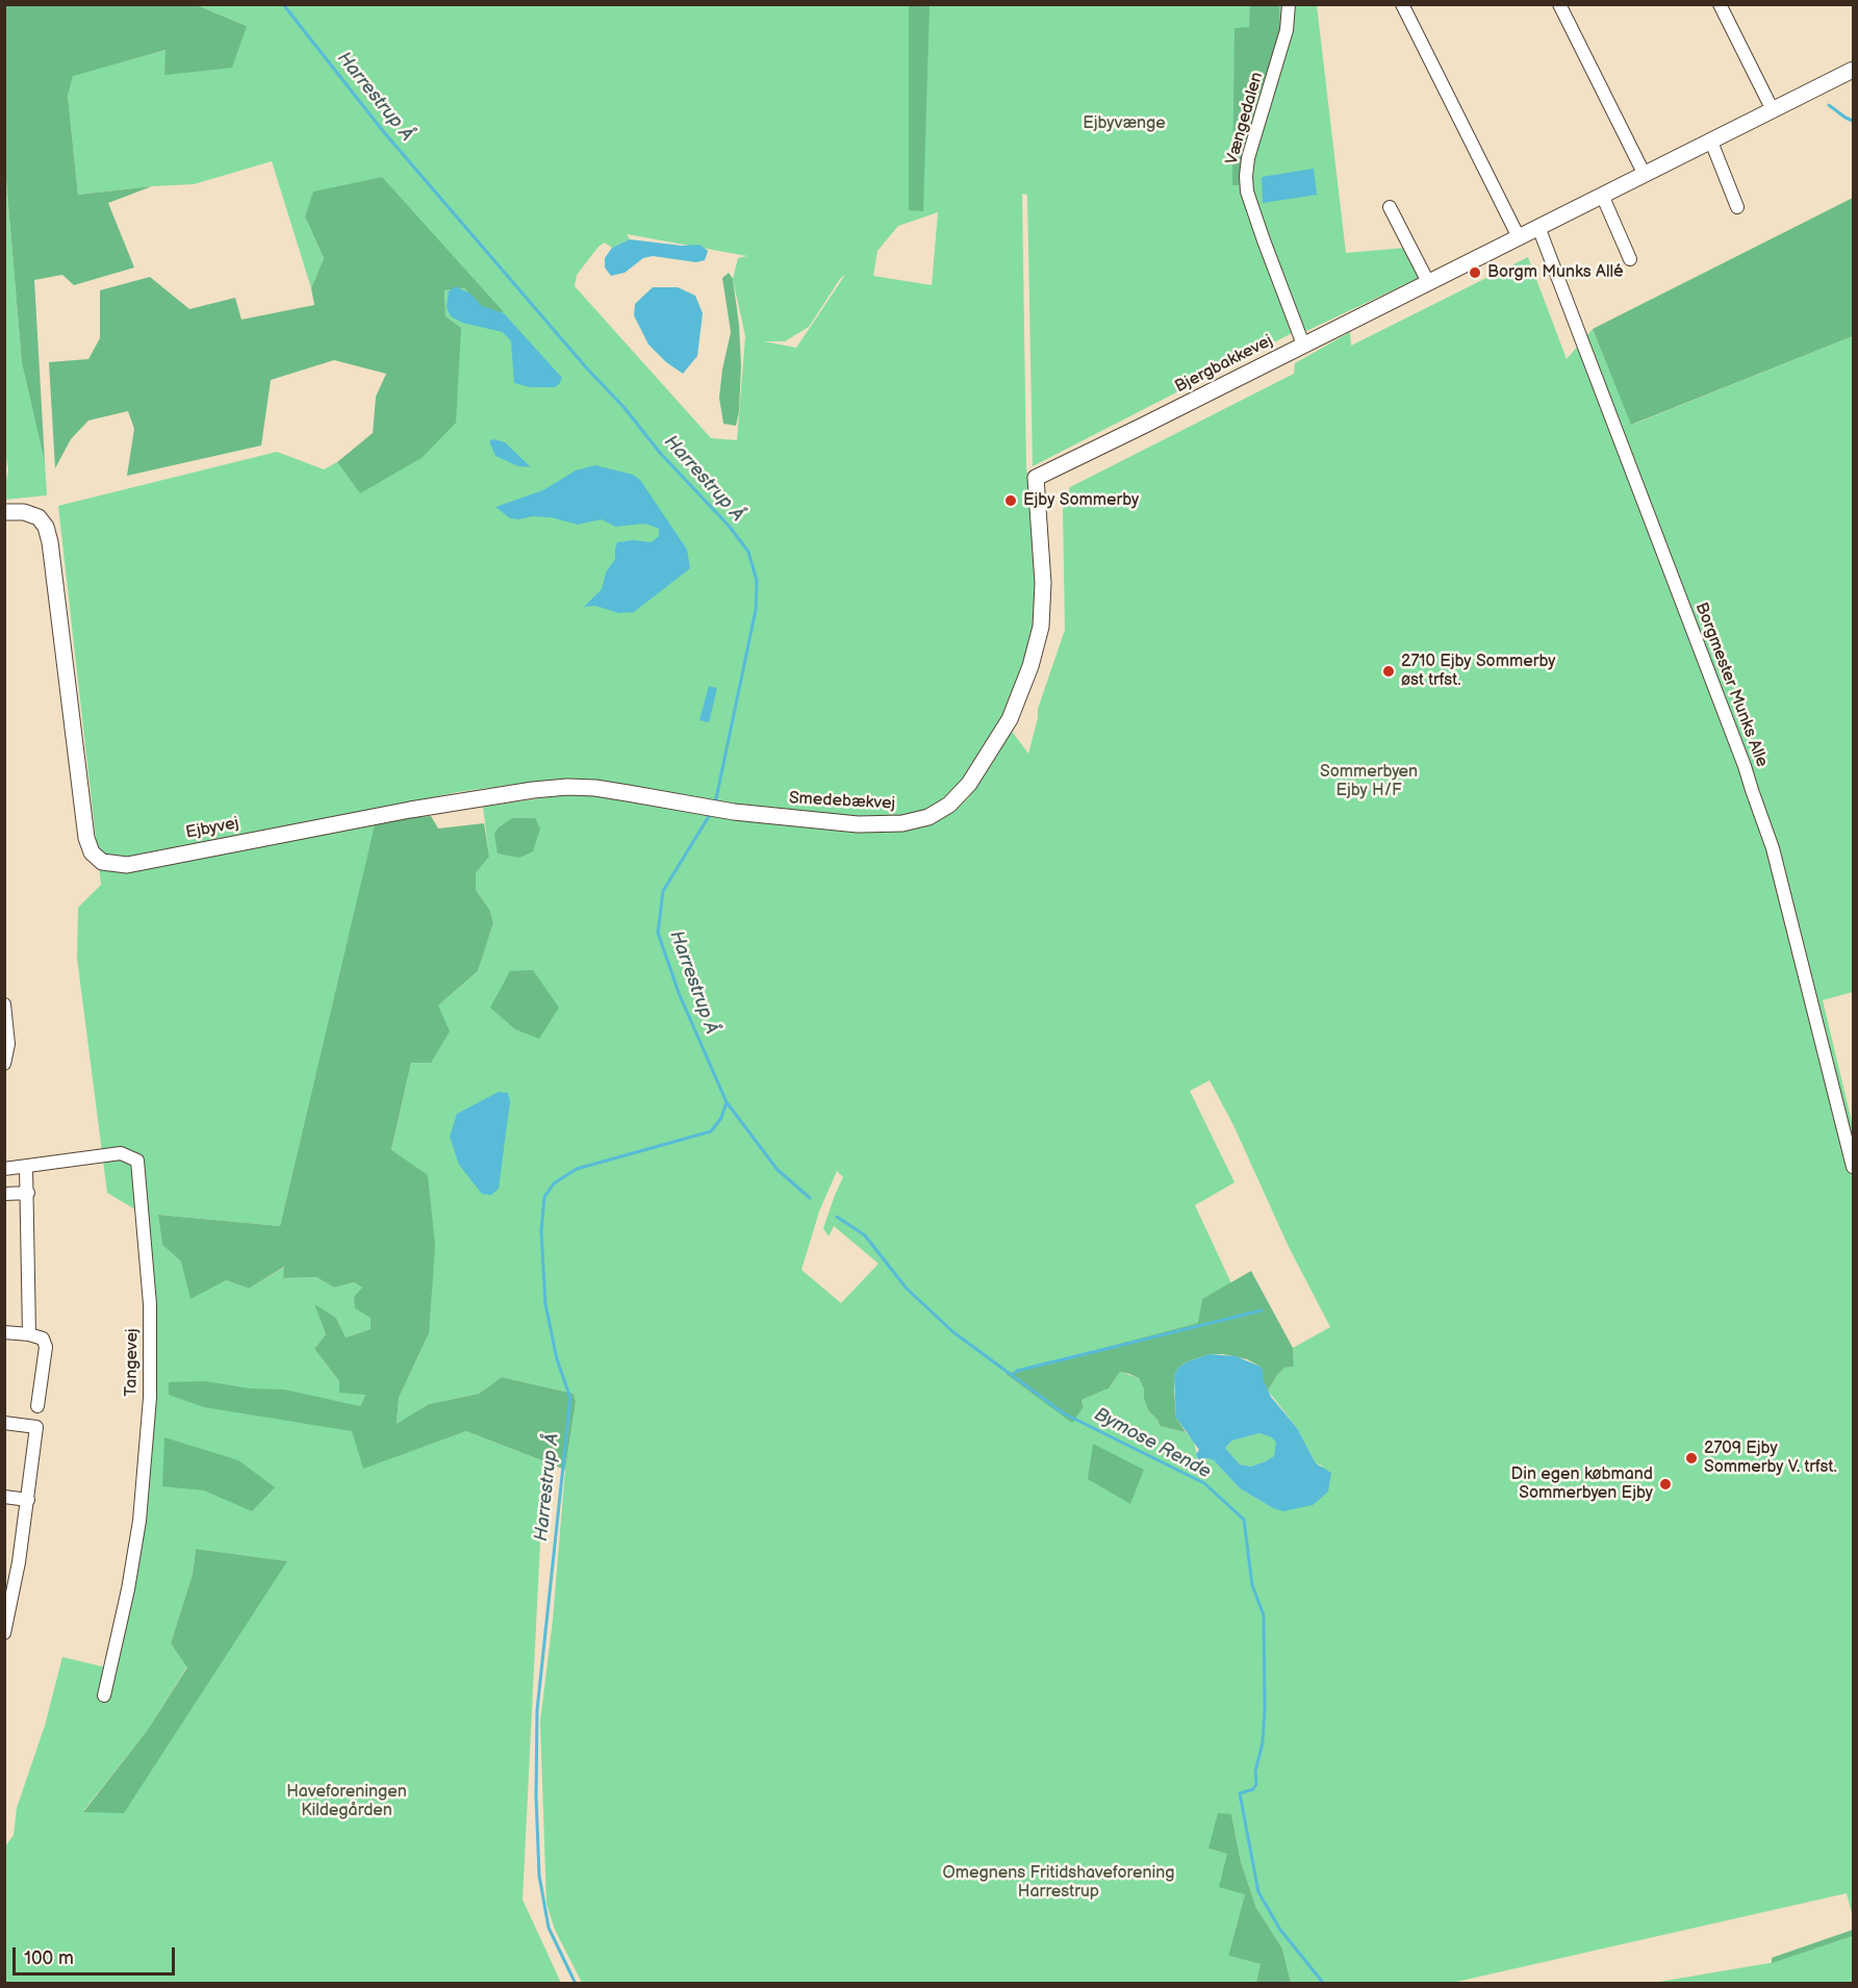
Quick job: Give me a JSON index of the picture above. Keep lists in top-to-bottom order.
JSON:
{
  "streets": {
    "street": [
      "Vængedalen",
      "Bjergbakkevej",
      "Borgmester Munks Alle",
      "Smedebækvej",
      "Ejbyvej",
      "Tangevej"
    ]
  },
  "crossings": [
    ["Vængedalen", "Bjergbakkevej"],
    ["Bjergbakkevej", "Borgmester Munks Alle"],
    ["Bjergbakkevej", "Smedebækvej"],
    ["Smedebækvej", "Ejbyvej"]
  ],
  "water": ["Harrestrup Å", "Bymose Rende"],
  "parks": [
    "Ejbyvænge",
    "Sommerbyen Ejby H/F",
    "Haveforeningen Kildegården",
    "Omegnens Fritidshaveforening Harrestrup"
  ],
  "places": [
    "Borgm Munks Allé",
    "Ejby Sommerby",
    "2710 Ejby Sommerby øst trfst.",
    "2709 Ejby Sommerby V. trfst.",
    "Din egen købmand Sommerbyen Ejby"
  ],
  "scale_bar": "100 m"
}
